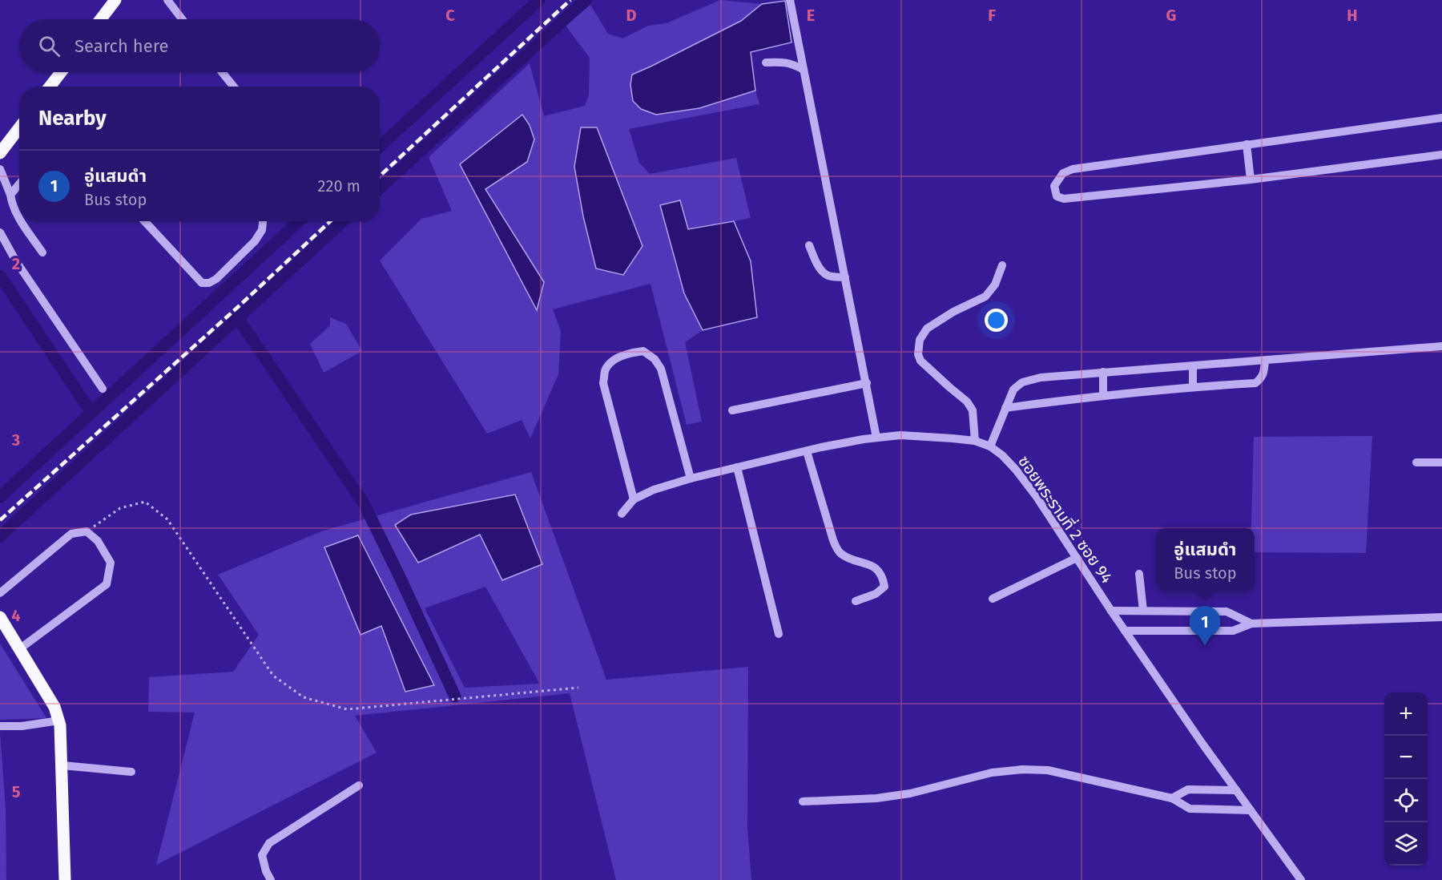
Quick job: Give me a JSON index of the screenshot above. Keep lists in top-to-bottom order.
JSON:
{
  "streets": {
    "street": ["ซอยพระรามที่ 2 ซอย 94"]
  },
  "page": {
    "search": "Search here",
    "heading": "Nearby",
    "list": [
      {
        "mark": "1",
        "name": "อู่แสมดำ",
        "note": "Bus stop",
        "value": "220 m"
      }
    ],
    "popup": ["อู่แสมดำ", "Bus stop"],
    "pins": "1",
    "map_buttons": ["+", "−"]
  },
  "grid": {
    "columns": [
      "C",
      "D",
      "E",
      "F",
      "G",
      "H"
    ],
    "rows": [
      "2",
      "3",
      "4",
      "5"
    ]
  }
}
